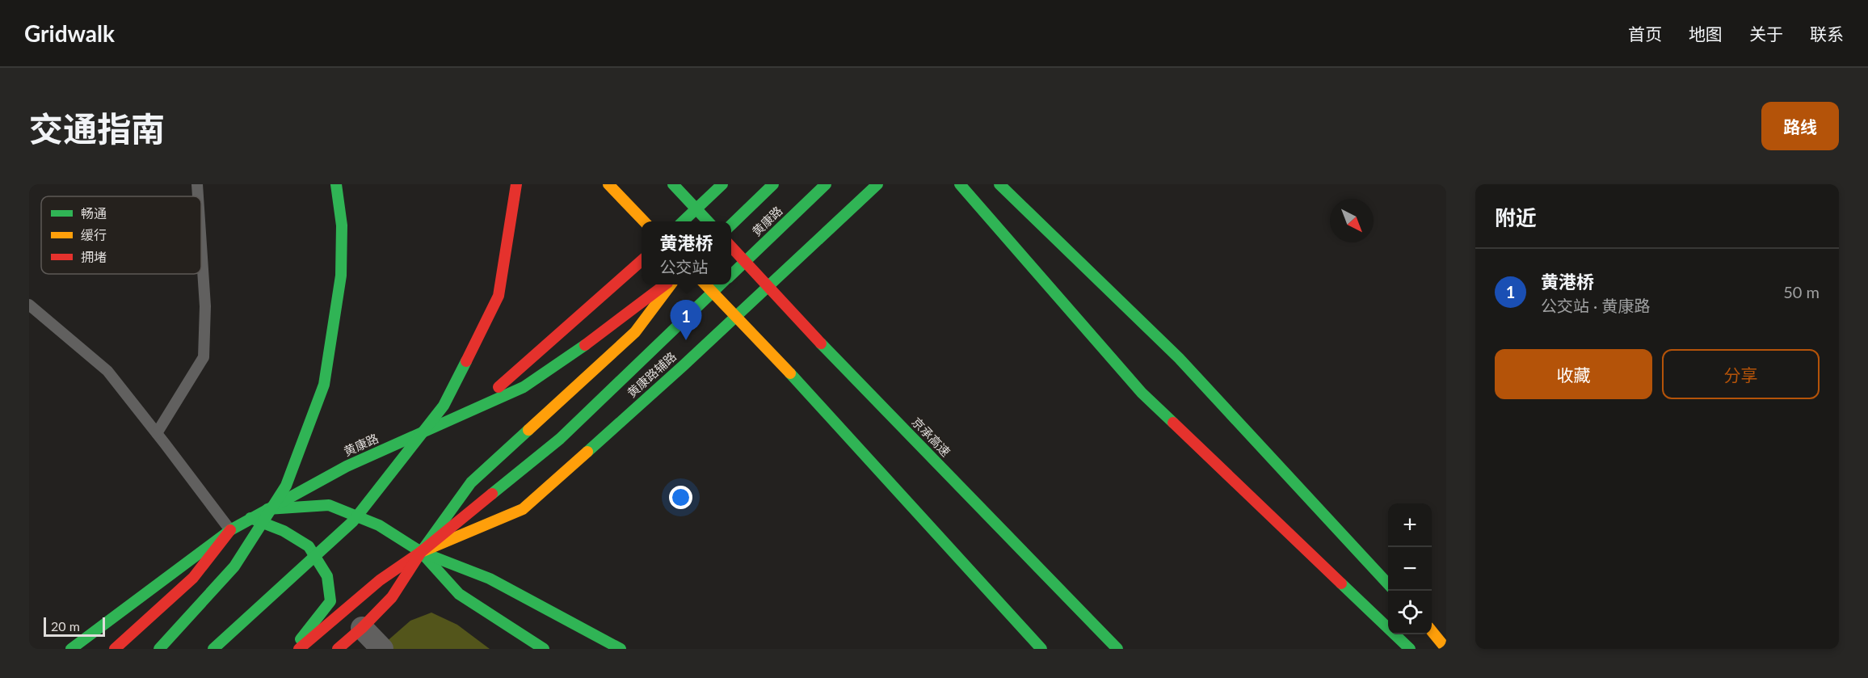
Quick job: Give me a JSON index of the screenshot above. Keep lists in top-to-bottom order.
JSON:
{
  "streets": {
    "main road": ["黄康路", "黄康路辅路", "京承高速"]
  },
  "crossings": [
    ["黄康路", "黄康路辅路"]
  ],
  "legend": ["畅通", "缓行", "拥堵"],
  "scale_bar": "20 m",
  "north": "bottom right",
  "page": {
    "header": "Gridwalk",
    "nav": [
      "首页",
      "地图",
      "关于",
      "联系"
    ],
    "title": "交通指南",
    "buttons": [
      "路线",
      ["收藏", "分享"]
    ],
    "heading": "附近",
    "popup": ["黄港桥", "公交站"],
    "list": [
      {
        "mark": "1",
        "name": "黄港桥",
        "note": "公交站 · 黄康路",
        "value": "50 m"
      }
    ],
    "pins": "1",
    "map_buttons": ["+", "−"],
    "scale": "20 m"
  }
}
